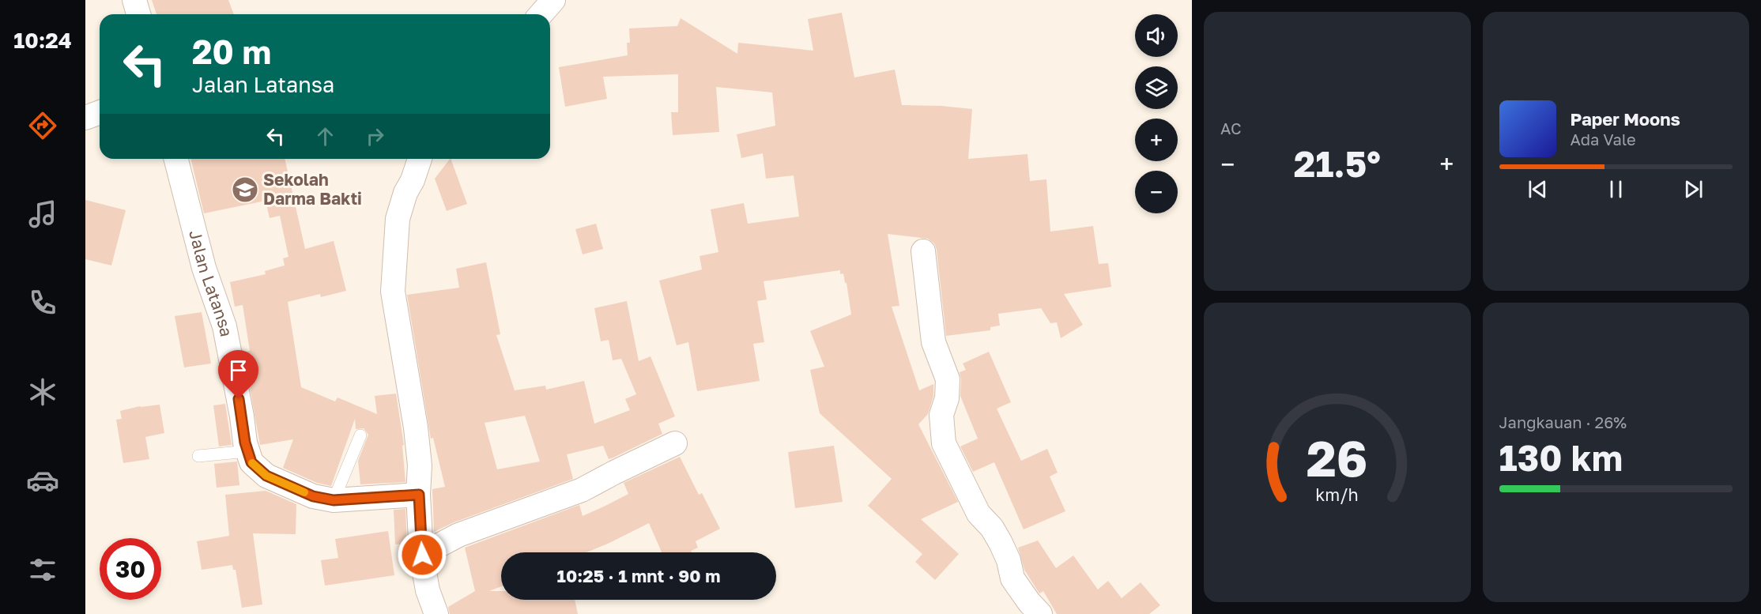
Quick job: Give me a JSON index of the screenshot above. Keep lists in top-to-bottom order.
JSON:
{
  "streets": {
    "street": ["Jalan Latansa"]
  },
  "places": {
    "school or university": ["Sekolah Darma Bakti"]
  },
  "page": {
    "tabs": "10:24",
    "tile": [
      "AC",
      ["Jangkauan · 26%", "130 km"]
    ],
    "map_buttons": ["+", "−"],
    "turn": ["20 m", "Jalan Latansa"],
    "song": ["Paper Moons", "Ada Vale"],
    "heat": ["−", "21.5°", "+"],
    "limit": "30",
    "trip": "10:25 · 1 mnt · 90 m",
    "gauge": ["26", "km/h"]
  }
}
